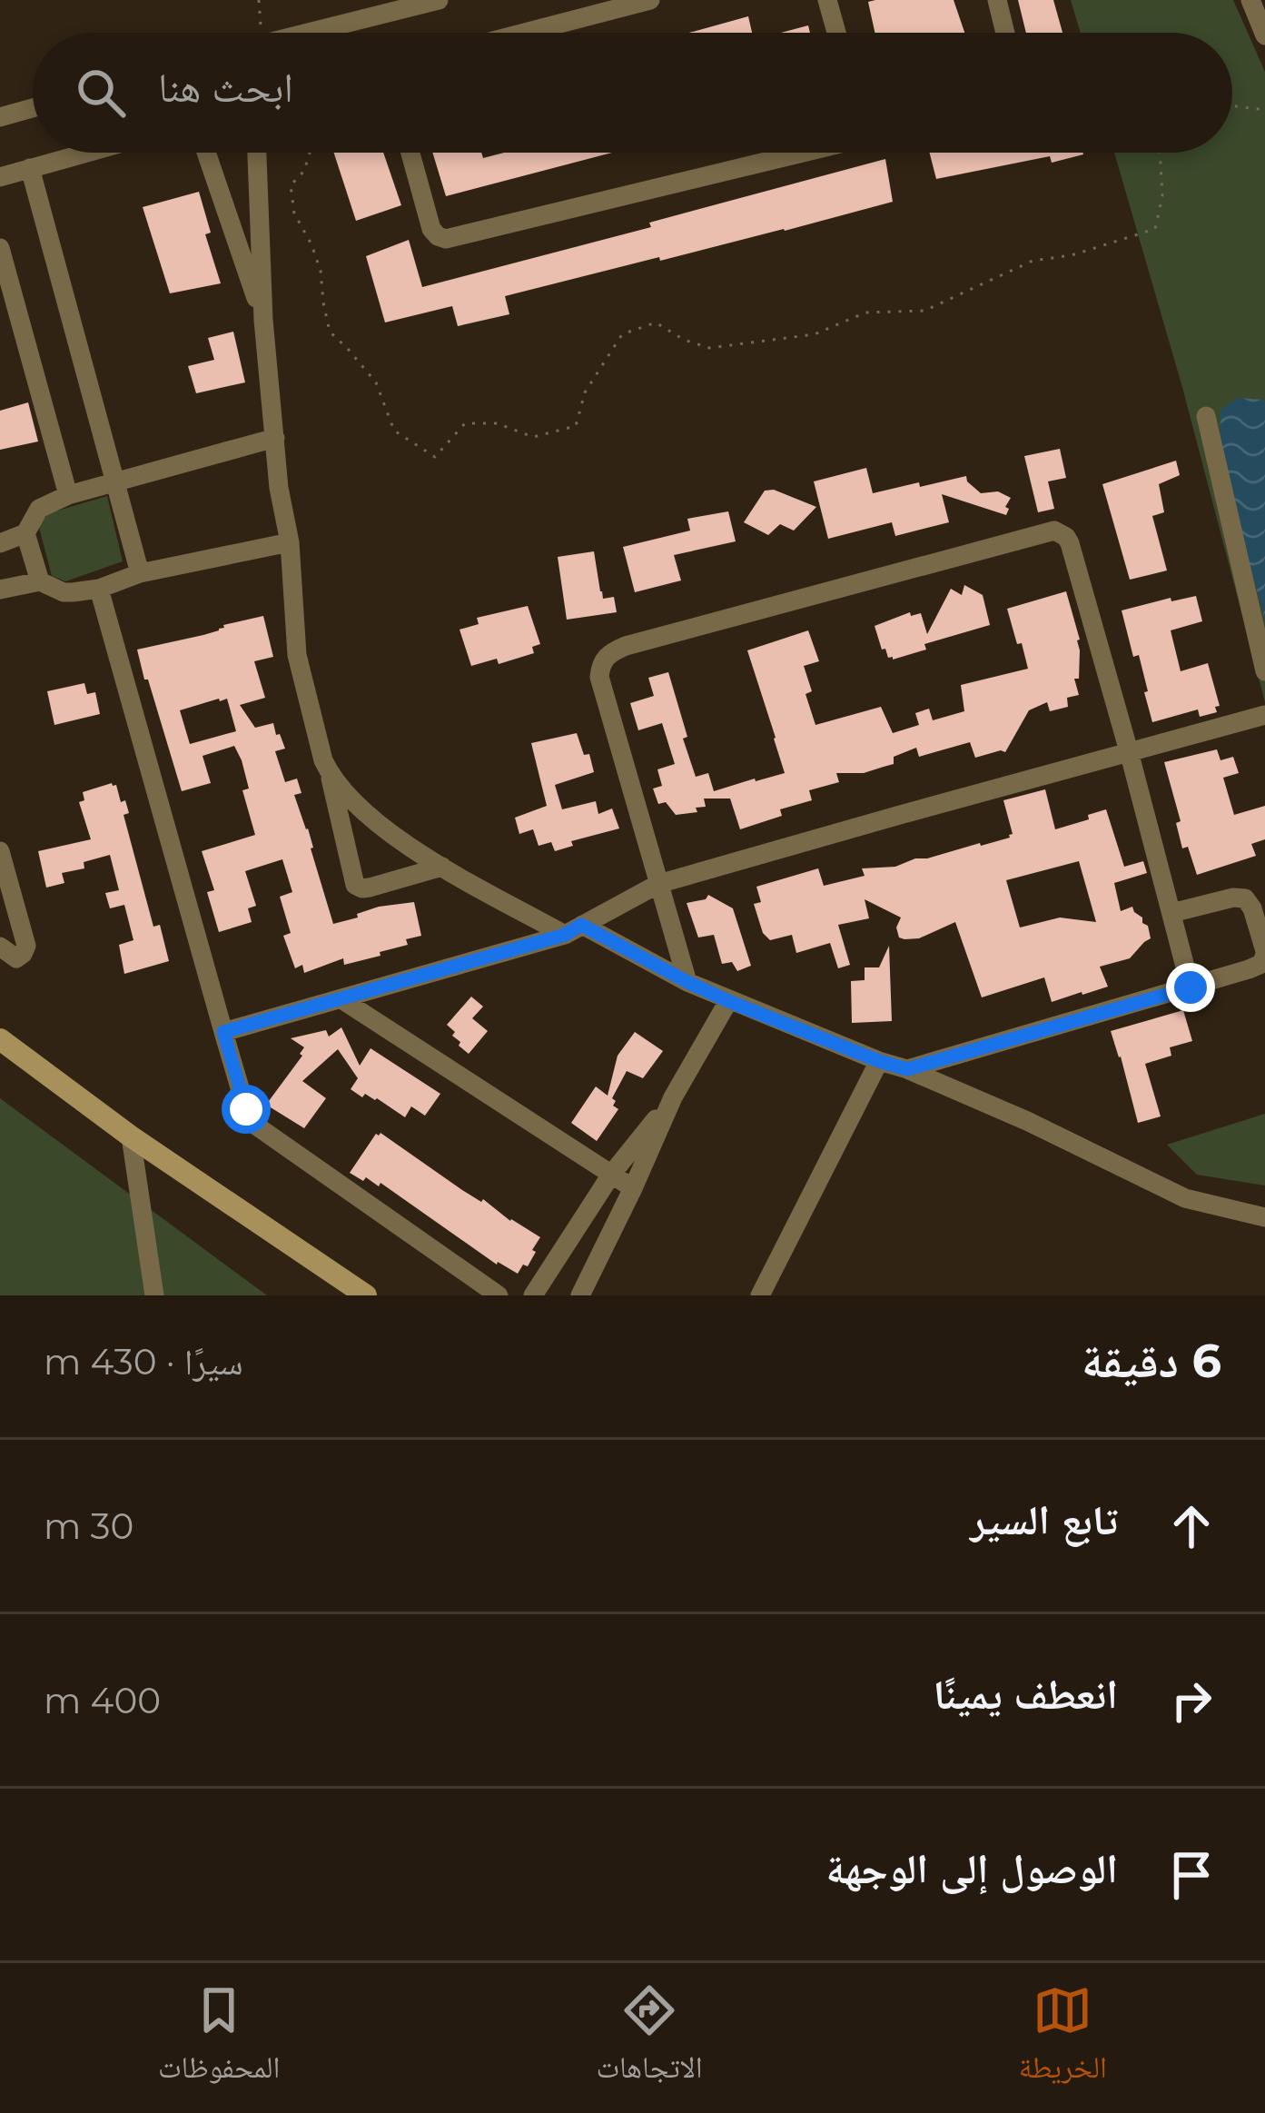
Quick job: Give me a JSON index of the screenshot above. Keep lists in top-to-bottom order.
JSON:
{
  "page": {
    "search": "ابحث هنا",
    "heading": ["6 دقيقة", "سيرًا · 430 m"],
    "list": [
      ["تابع السير", "30 m"],
      ["انعطف يمينًا", "400 m"],
      "الوصول إلى الوجهة"
    ],
    "nav": ["الخريطة", "الاتجاهات", "المحفوظات"]
  }
}
